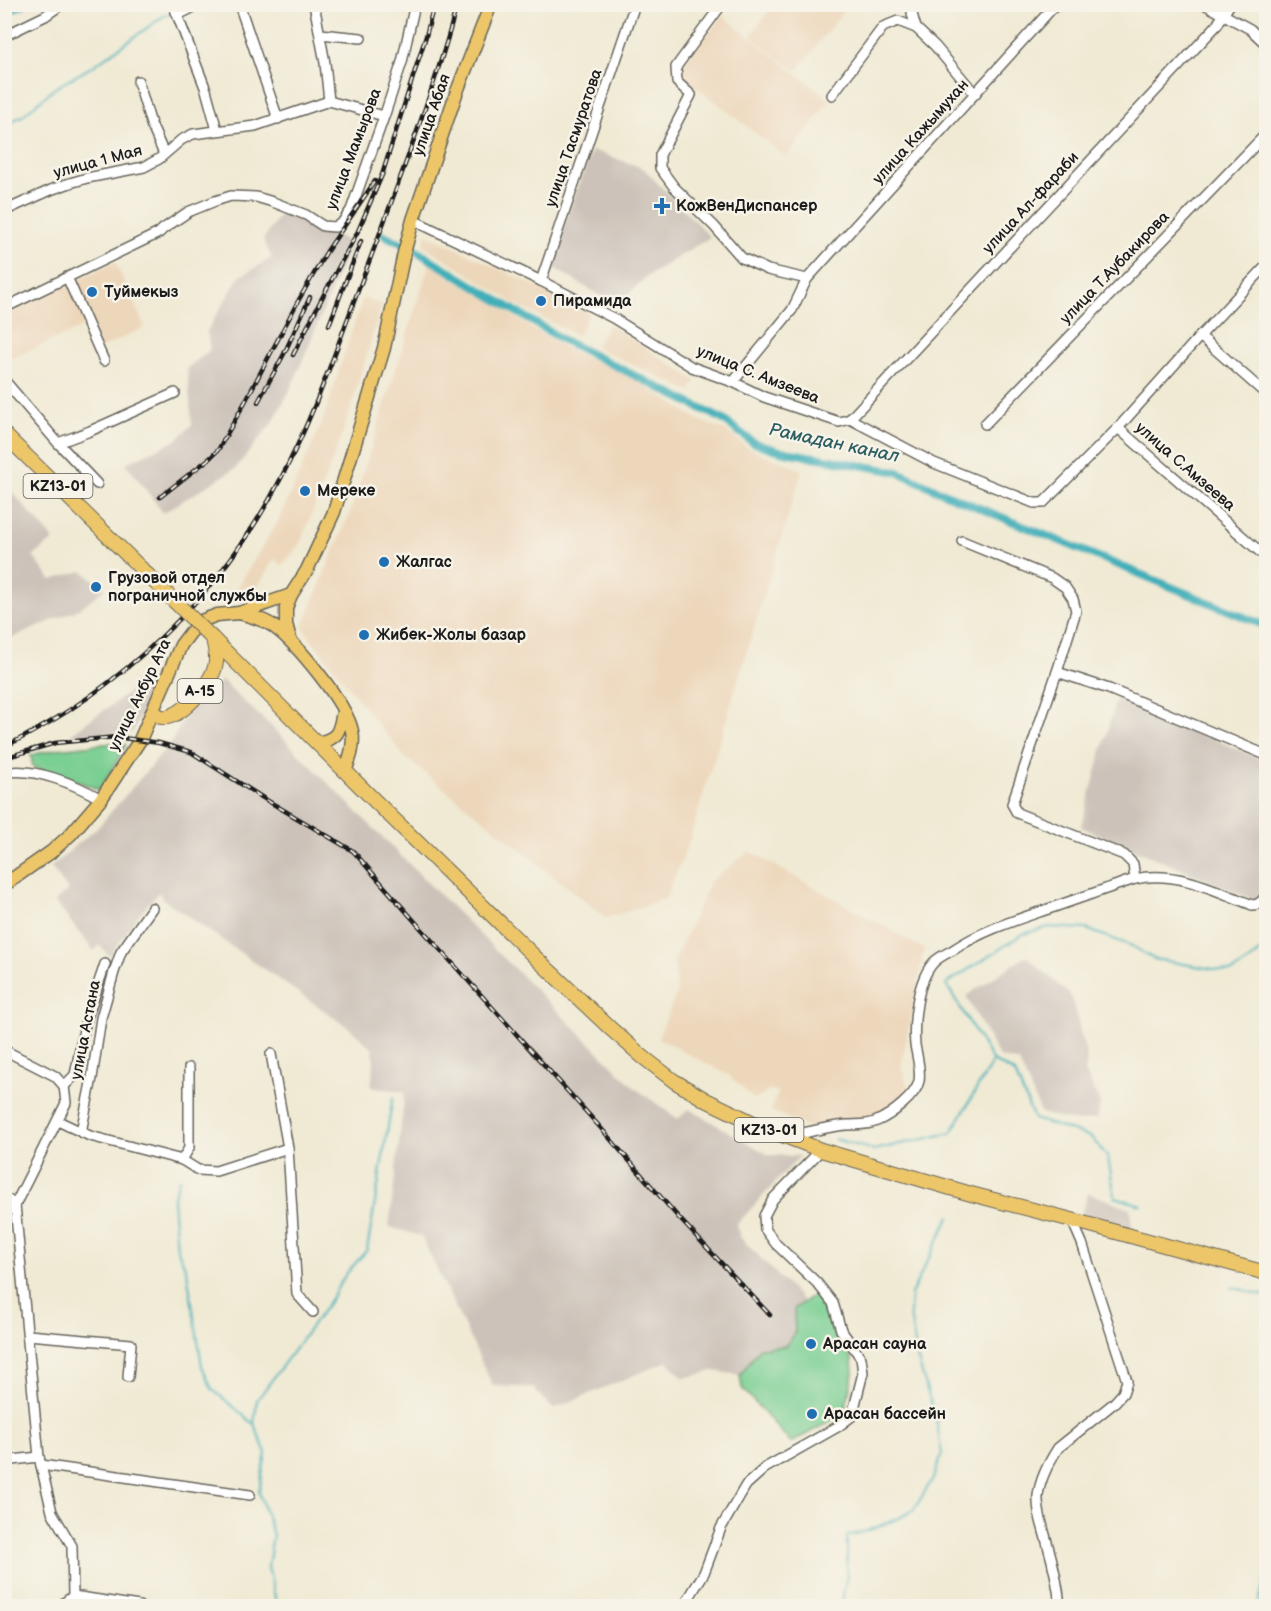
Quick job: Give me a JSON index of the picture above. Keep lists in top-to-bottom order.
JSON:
{
  "streets": {
    "highway": ["KZ13-01", "A-15"],
    "main road": ["улица Абая", "улица Акбур Ата"],
    "street": [
      "улица Кажымухан",
      "улица Тасмуратова",
      "улица Мамырова",
      "улица 1 Мая",
      "улица Ал-фараби",
      "улица Т.Аубакирова",
      "улица С. Амзеева",
      "улица С.Амзеева",
      "улица Астана"
    ]
  },
  "crossings": [
    ["улица Абая", "улица С. Амзеева"],
    ["улица Абая", "улица Акбур Ата"],
    ["улица Кажымухан", "улица С. Амзеева"],
    ["улица Тасмуратова", "улица С. Амзеева"],
    ["улица Ал-фараби", "улица С. Амзеева"],
    ["улица С. Амзеева", "улица С.Амзеева"],
    ["KZ13-01", "A-15"],
    ["A-15", "улица Акбур Ата"]
  ],
  "water": ["Рамадан канал"],
  "places": {
    "health": ["КожВенДиспансер"],
    "other": [
      "Туймекыз",
      "Пирамида",
      "Мереке",
      "Жалгас",
      "Грузовой отдел пограничной службы",
      "Жибек-Жолы базар",
      "Арасан сауна",
      "Арасан бассейн"
    ]
  }
}
